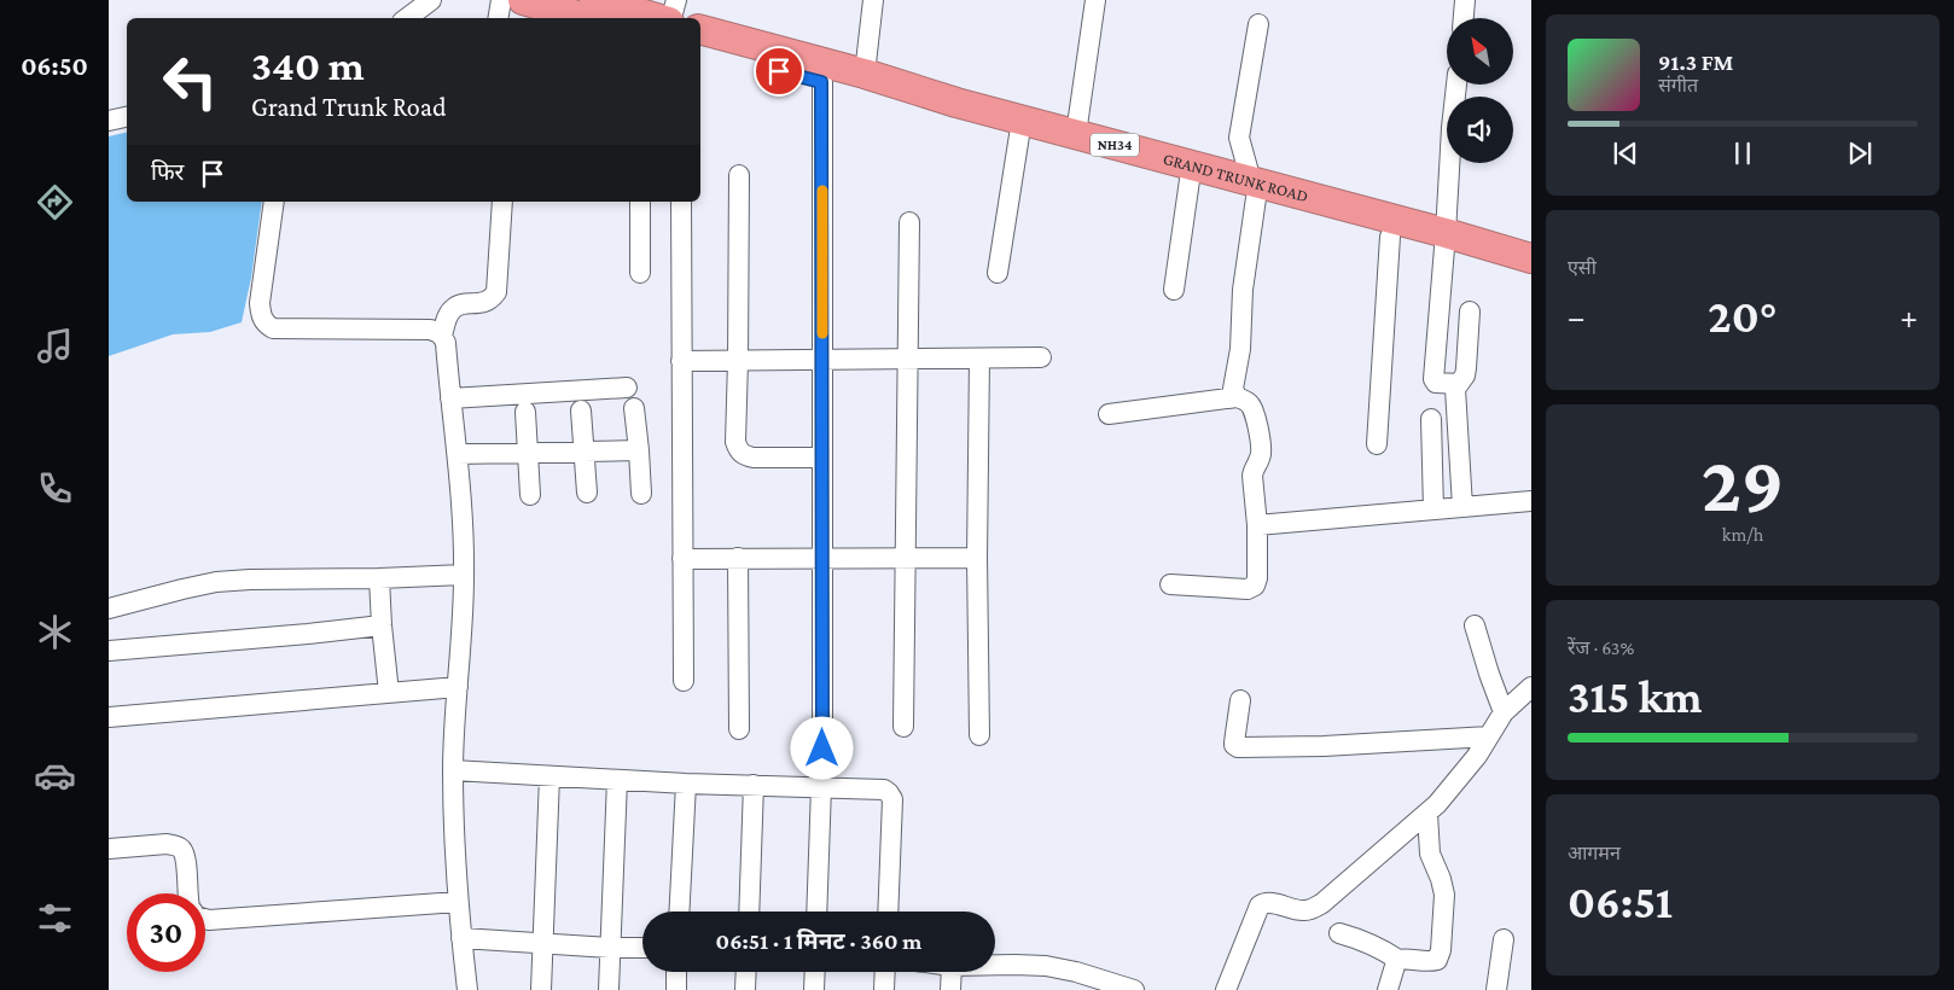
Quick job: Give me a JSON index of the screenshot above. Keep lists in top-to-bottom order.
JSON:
{
  "streets": {
    "highway": ["NH34", "GRAND TRUNK ROAD"]
  },
  "north": "top left",
  "page": {
    "tabs": "06:50",
    "turn": ["340 m", "Grand Trunk Road"],
    "song": ["91.3 FM", "संगीत"],
    "then": "फिर",
    "tile": [
      "एसी",
      ["29", "km/h"],
      ["रेंज · 63%", "315 km"],
      ["आगमन", "06:51"]
    ],
    "heat": ["−", "20°", "+"],
    "limit": "30",
    "trip": "06:51 · 1 मिनट · 360 m"
  }
}
